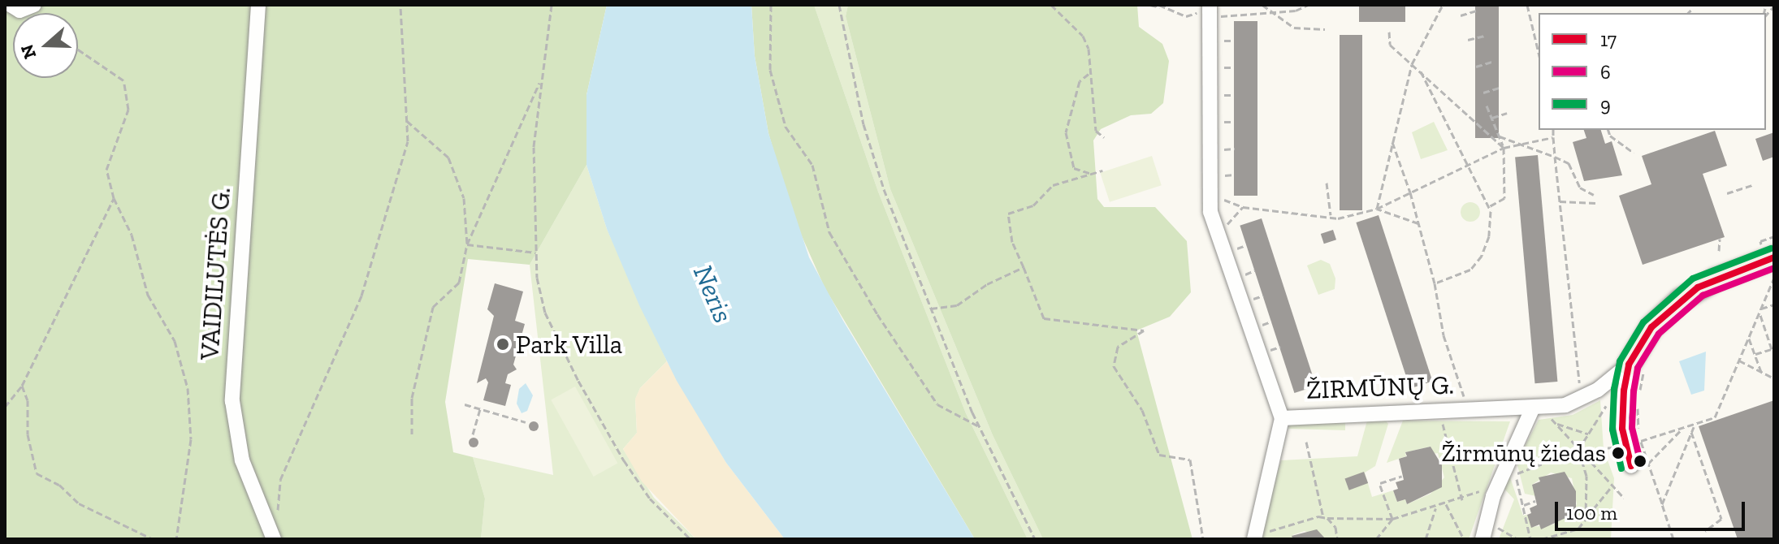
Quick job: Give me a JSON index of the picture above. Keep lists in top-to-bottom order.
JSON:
{
  "streets": {
    "main road": ["ŽIRMŪNŲ G."],
    "street": ["VAIDILUTĖS G."]
  },
  "water": ["Neris"],
  "places": ["Park Villa", "Žirmūnų žiedas"],
  "lines": ["transit line 9", "transit line 17", "transit line 6"],
  "legend": ["17", "6", "9"],
  "scale_bar": "100 m",
  "north": "left"
}
